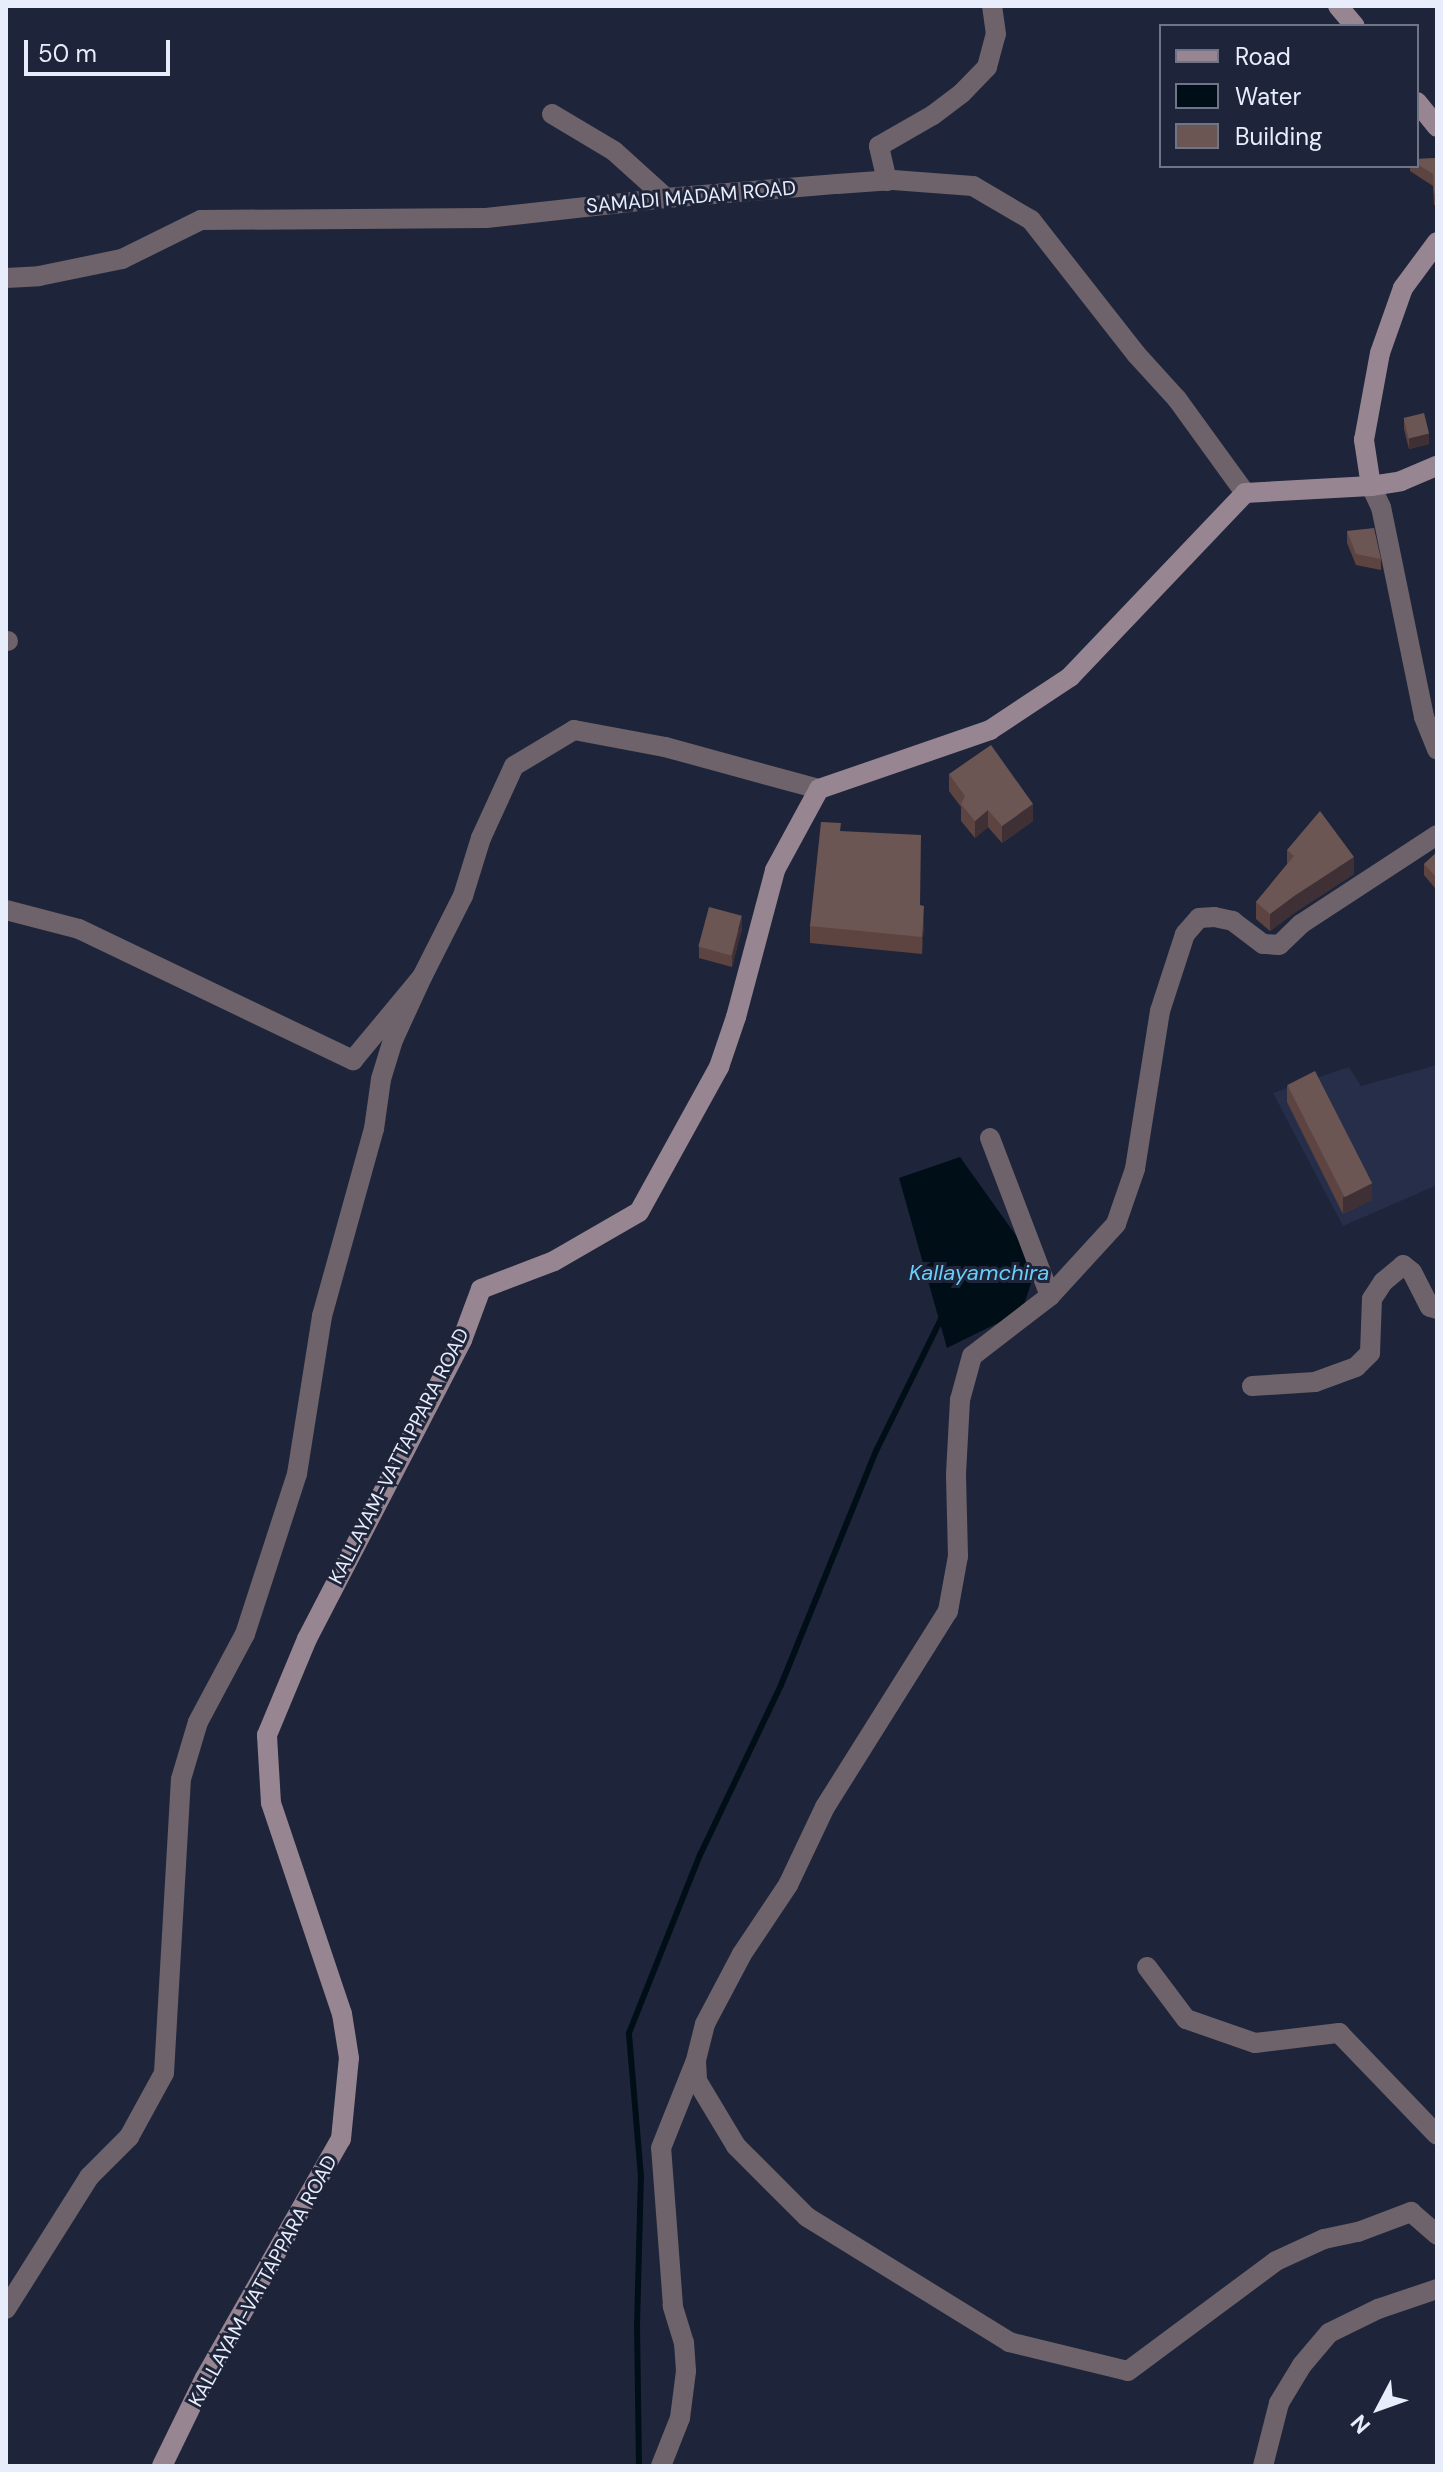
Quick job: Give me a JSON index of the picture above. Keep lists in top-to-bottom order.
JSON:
{
  "streets": {
    "street": ["SAMADI MADAM ROAD", "KALLAYAM-VATTAPPARA ROAD"]
  },
  "water": ["Kallayamchira"],
  "legend": ["Road", "Water", "Building"],
  "scale_bar": "50 m",
  "north": "bottom left"
}
